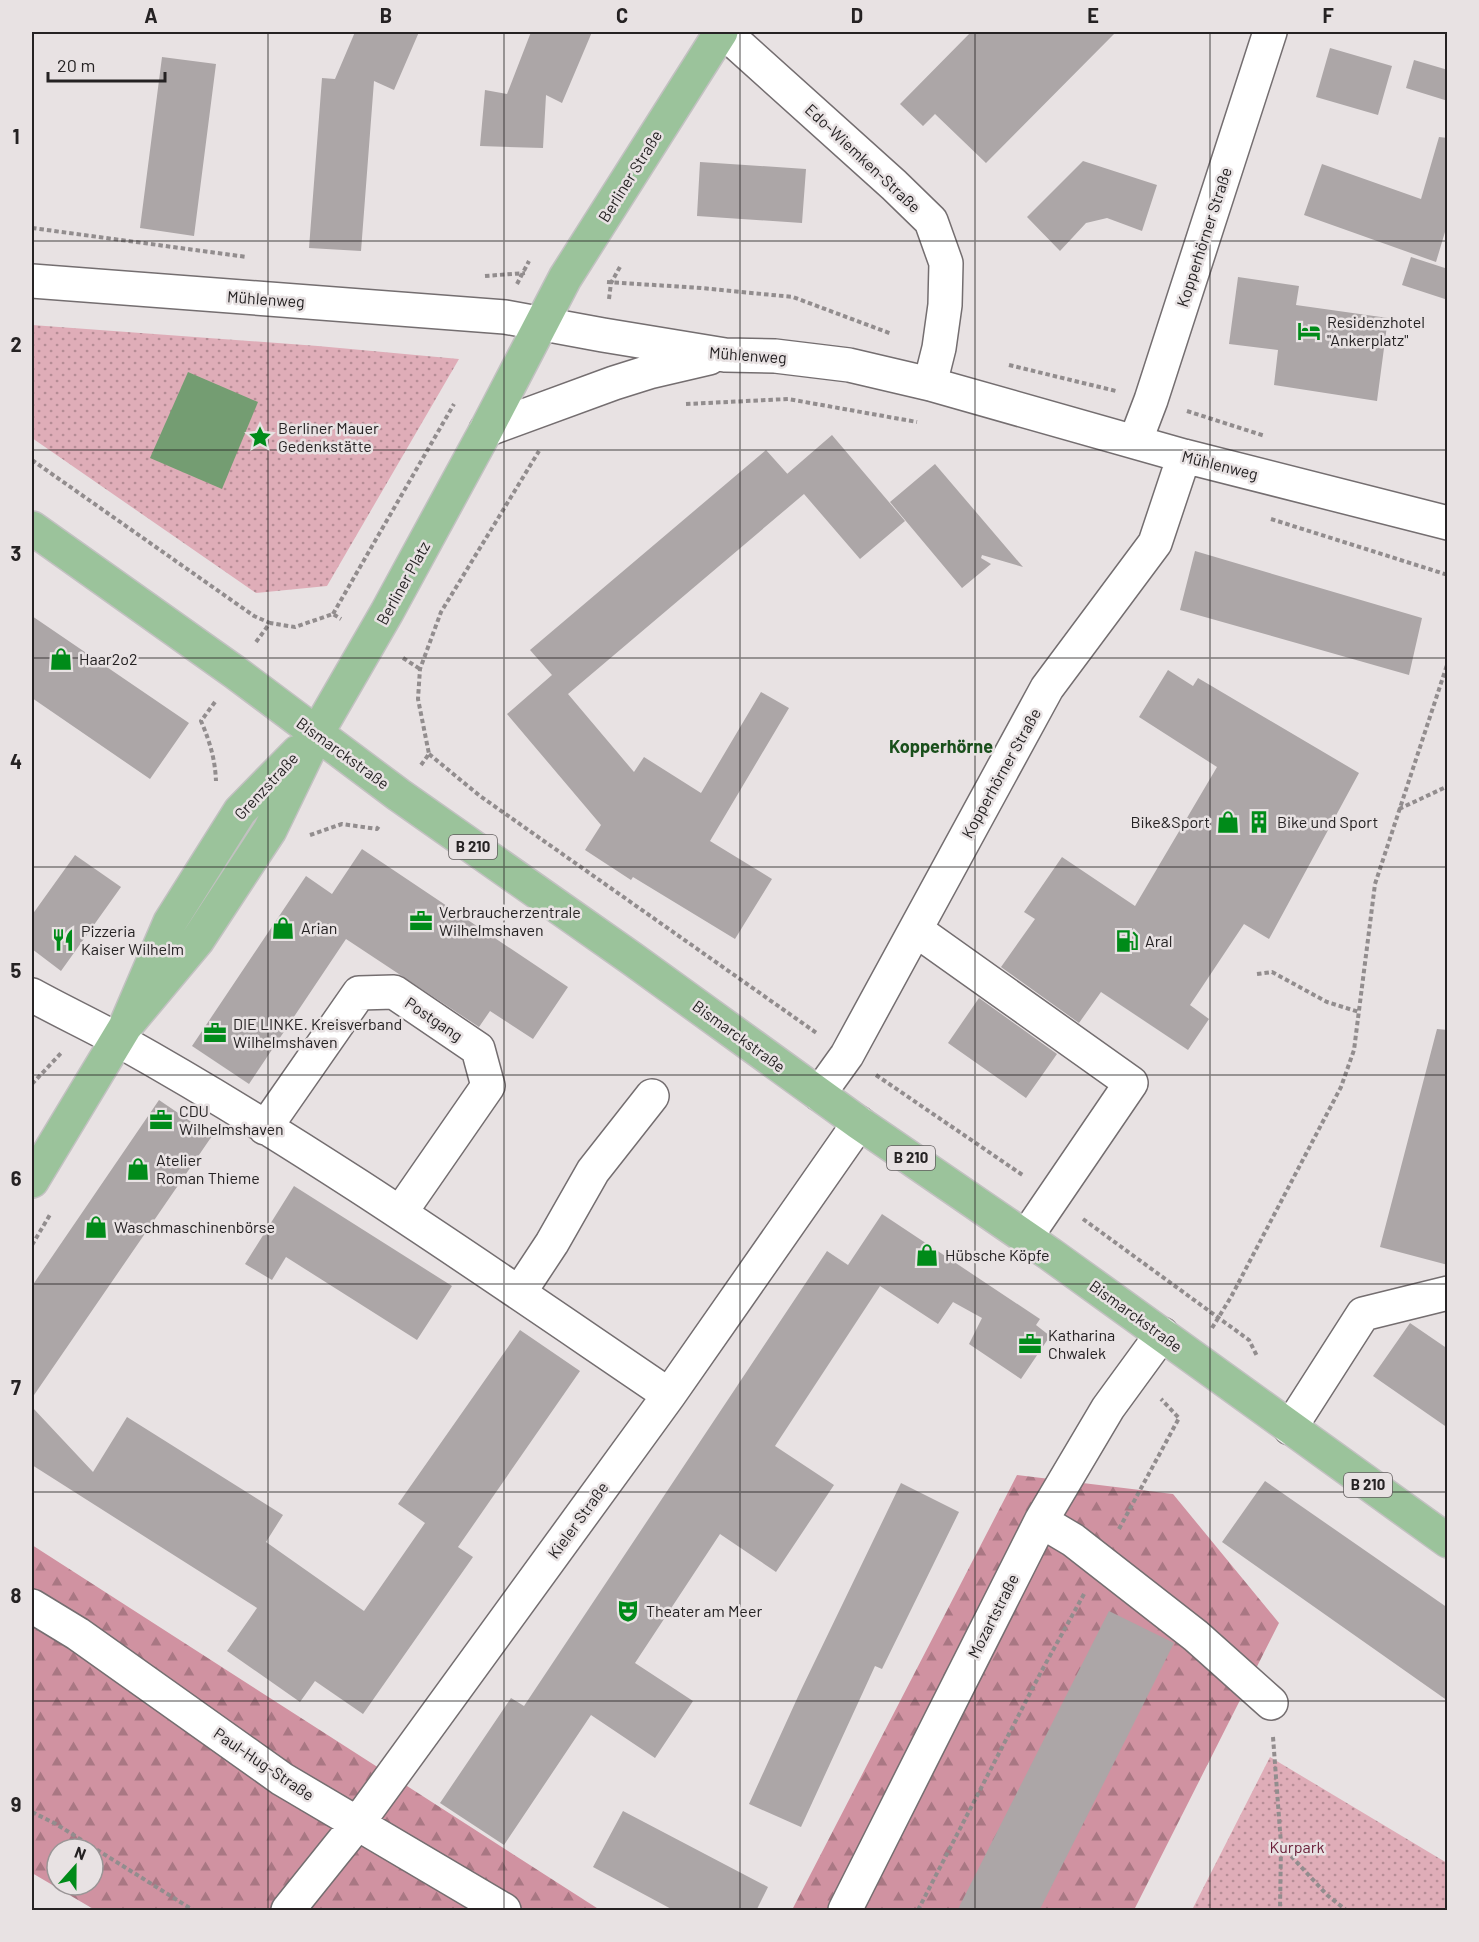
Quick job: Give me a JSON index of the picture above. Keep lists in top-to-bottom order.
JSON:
{
  "streets": {
    "main road": [
      "Berliner Straße",
      "Berliner Platz",
      "Bismarckstraße",
      "Grenzstraße",
      "B 210"
    ],
    "street": [
      "Edo-Wiemken-Straße",
      "Kopperhörner Straße",
      "Mühlenweg",
      "Postgang",
      "Kieler Straße",
      "Mozartstraße",
      "Paul-Hug-Straße"
    ]
  },
  "crossings": [
    ["Edo-Wiemken-Straße", "Berliner Straße"],
    ["Edo-Wiemken-Straße", "Mühlenweg"],
    ["Berliner Straße", "Mühlenweg"],
    ["Berliner Straße", "Berliner Platz"],
    ["Kopperhörner Straße", "Mühlenweg"],
    ["Kopperhörner Straße", "Bismarckstraße"],
    ["Mühlenweg", "Berliner Platz"],
    ["Berliner Platz", "Bismarckstraße"],
    ["Berliner Platz", "Grenzstraße"],
    ["Bismarckstraße", "Grenzstraße"],
    ["Bismarckstraße", "Kieler Straße"],
    ["Bismarckstraße", "Mozartstraße"],
    ["Kieler Straße", "Paul-Hug-Straße"]
  ],
  "districts": ["Kopperhörne"],
  "parks": ["Kurpark"],
  "places": {
    "hotel": ["Residenzhotel \"Ankerplatz\""],
    "place": ["Berliner Mauer Gedenkstätte"],
    "shop": [
      "Haar2o2",
      "Bike&Sport",
      "Arian",
      "Atelier Roman Thieme",
      "Waschmaschinenbörse",
      "Hübsche Köpfe"
    ],
    "building": ["Bike und Sport"],
    "office": [
      "Verbraucherzentrale Wilhelmshaven",
      "DIE LINKE. Kreisverband Wilhelmshaven",
      "CDU Wilhelmshaven",
      "Katharina Chwalek"
    ],
    "restaurant": ["Pizzeria Kaiser Wilhelm"],
    "fuel station": ["Aral"],
    "theatre": ["Theater am Meer"]
  },
  "scale_bar": "20 m",
  "north": "top",
  "grid": {
    "columns": [
      "A",
      "B",
      "C",
      "D",
      "E",
      "F"
    ],
    "rows": [
      "1",
      "2",
      "3",
      "4",
      "5",
      "6",
      "7",
      "8",
      "9"
    ]
  }
}
